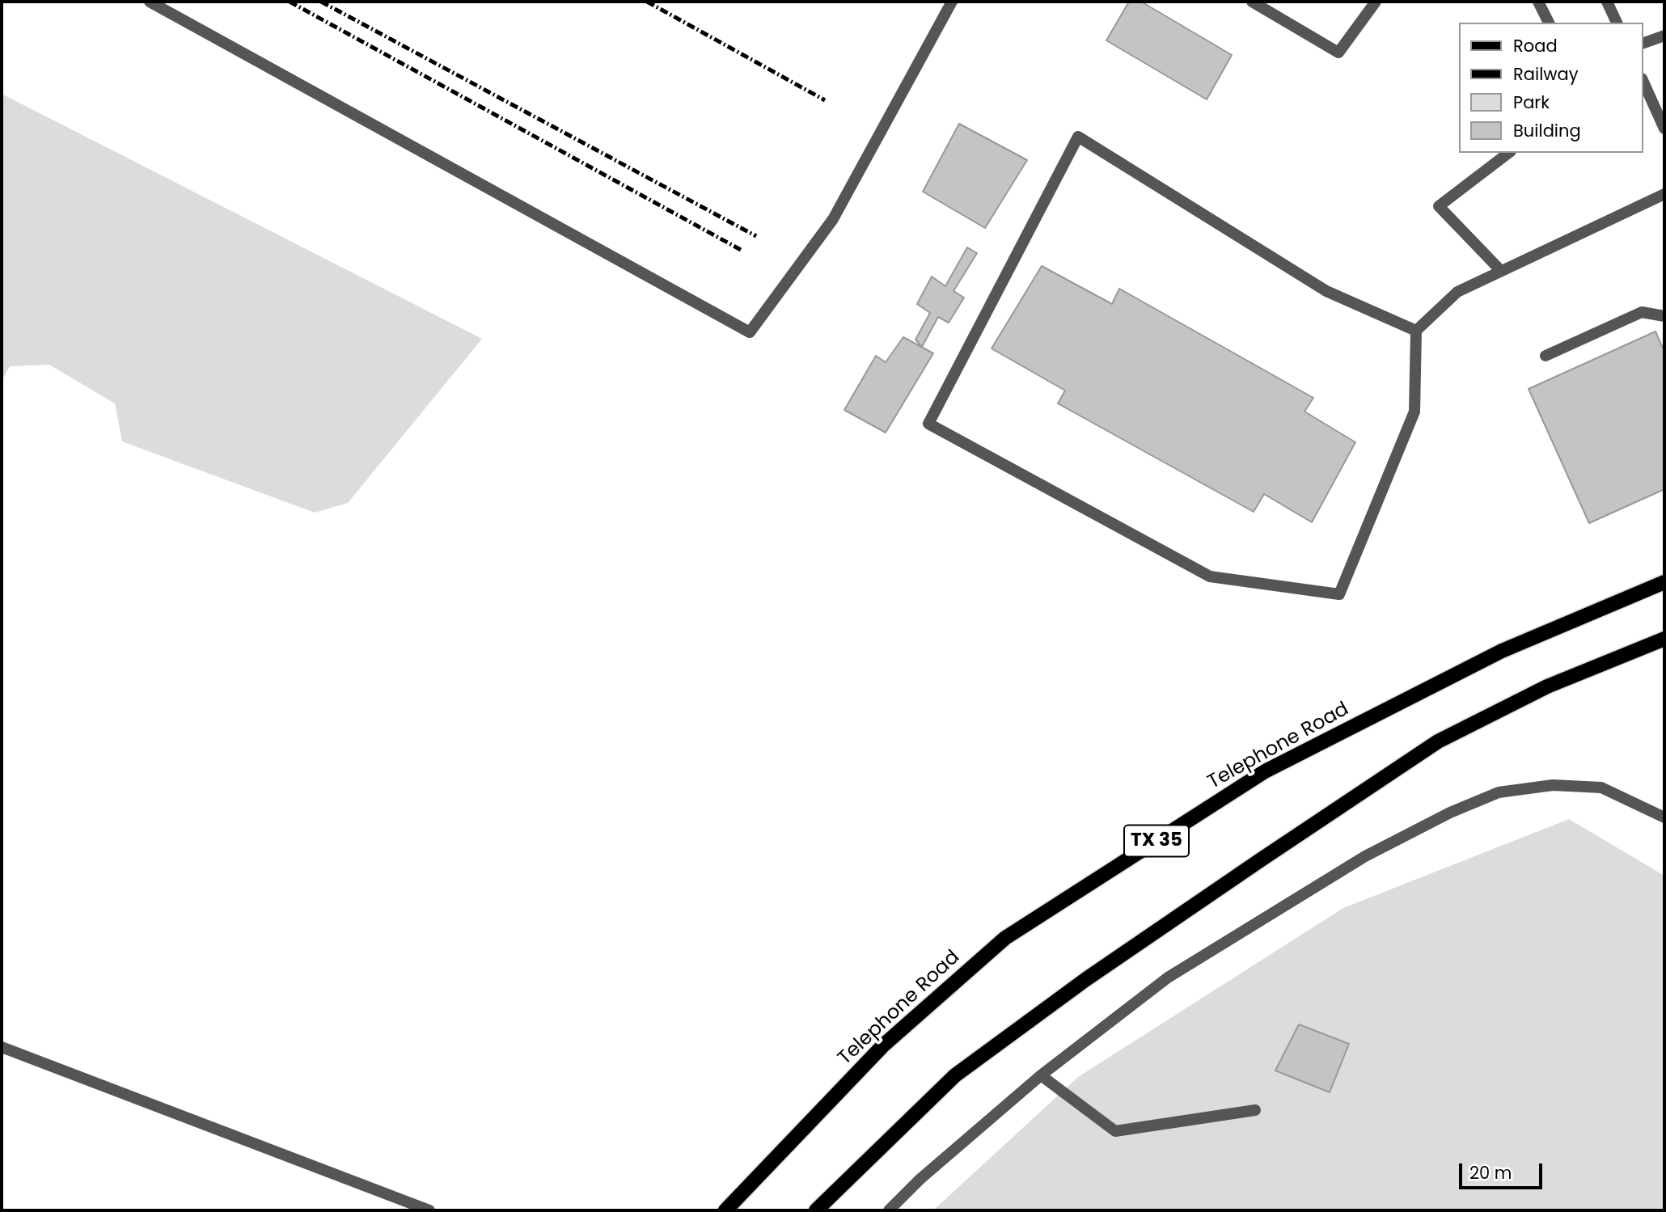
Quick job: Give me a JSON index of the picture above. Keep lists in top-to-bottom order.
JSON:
{
  "streets": {
    "main road": ["Telephone Road", "TX 35"]
  },
  "legend": [
    "Road",
    "Railway",
    "Park",
    "Building"
  ],
  "scale_bar": "20 m"
}
